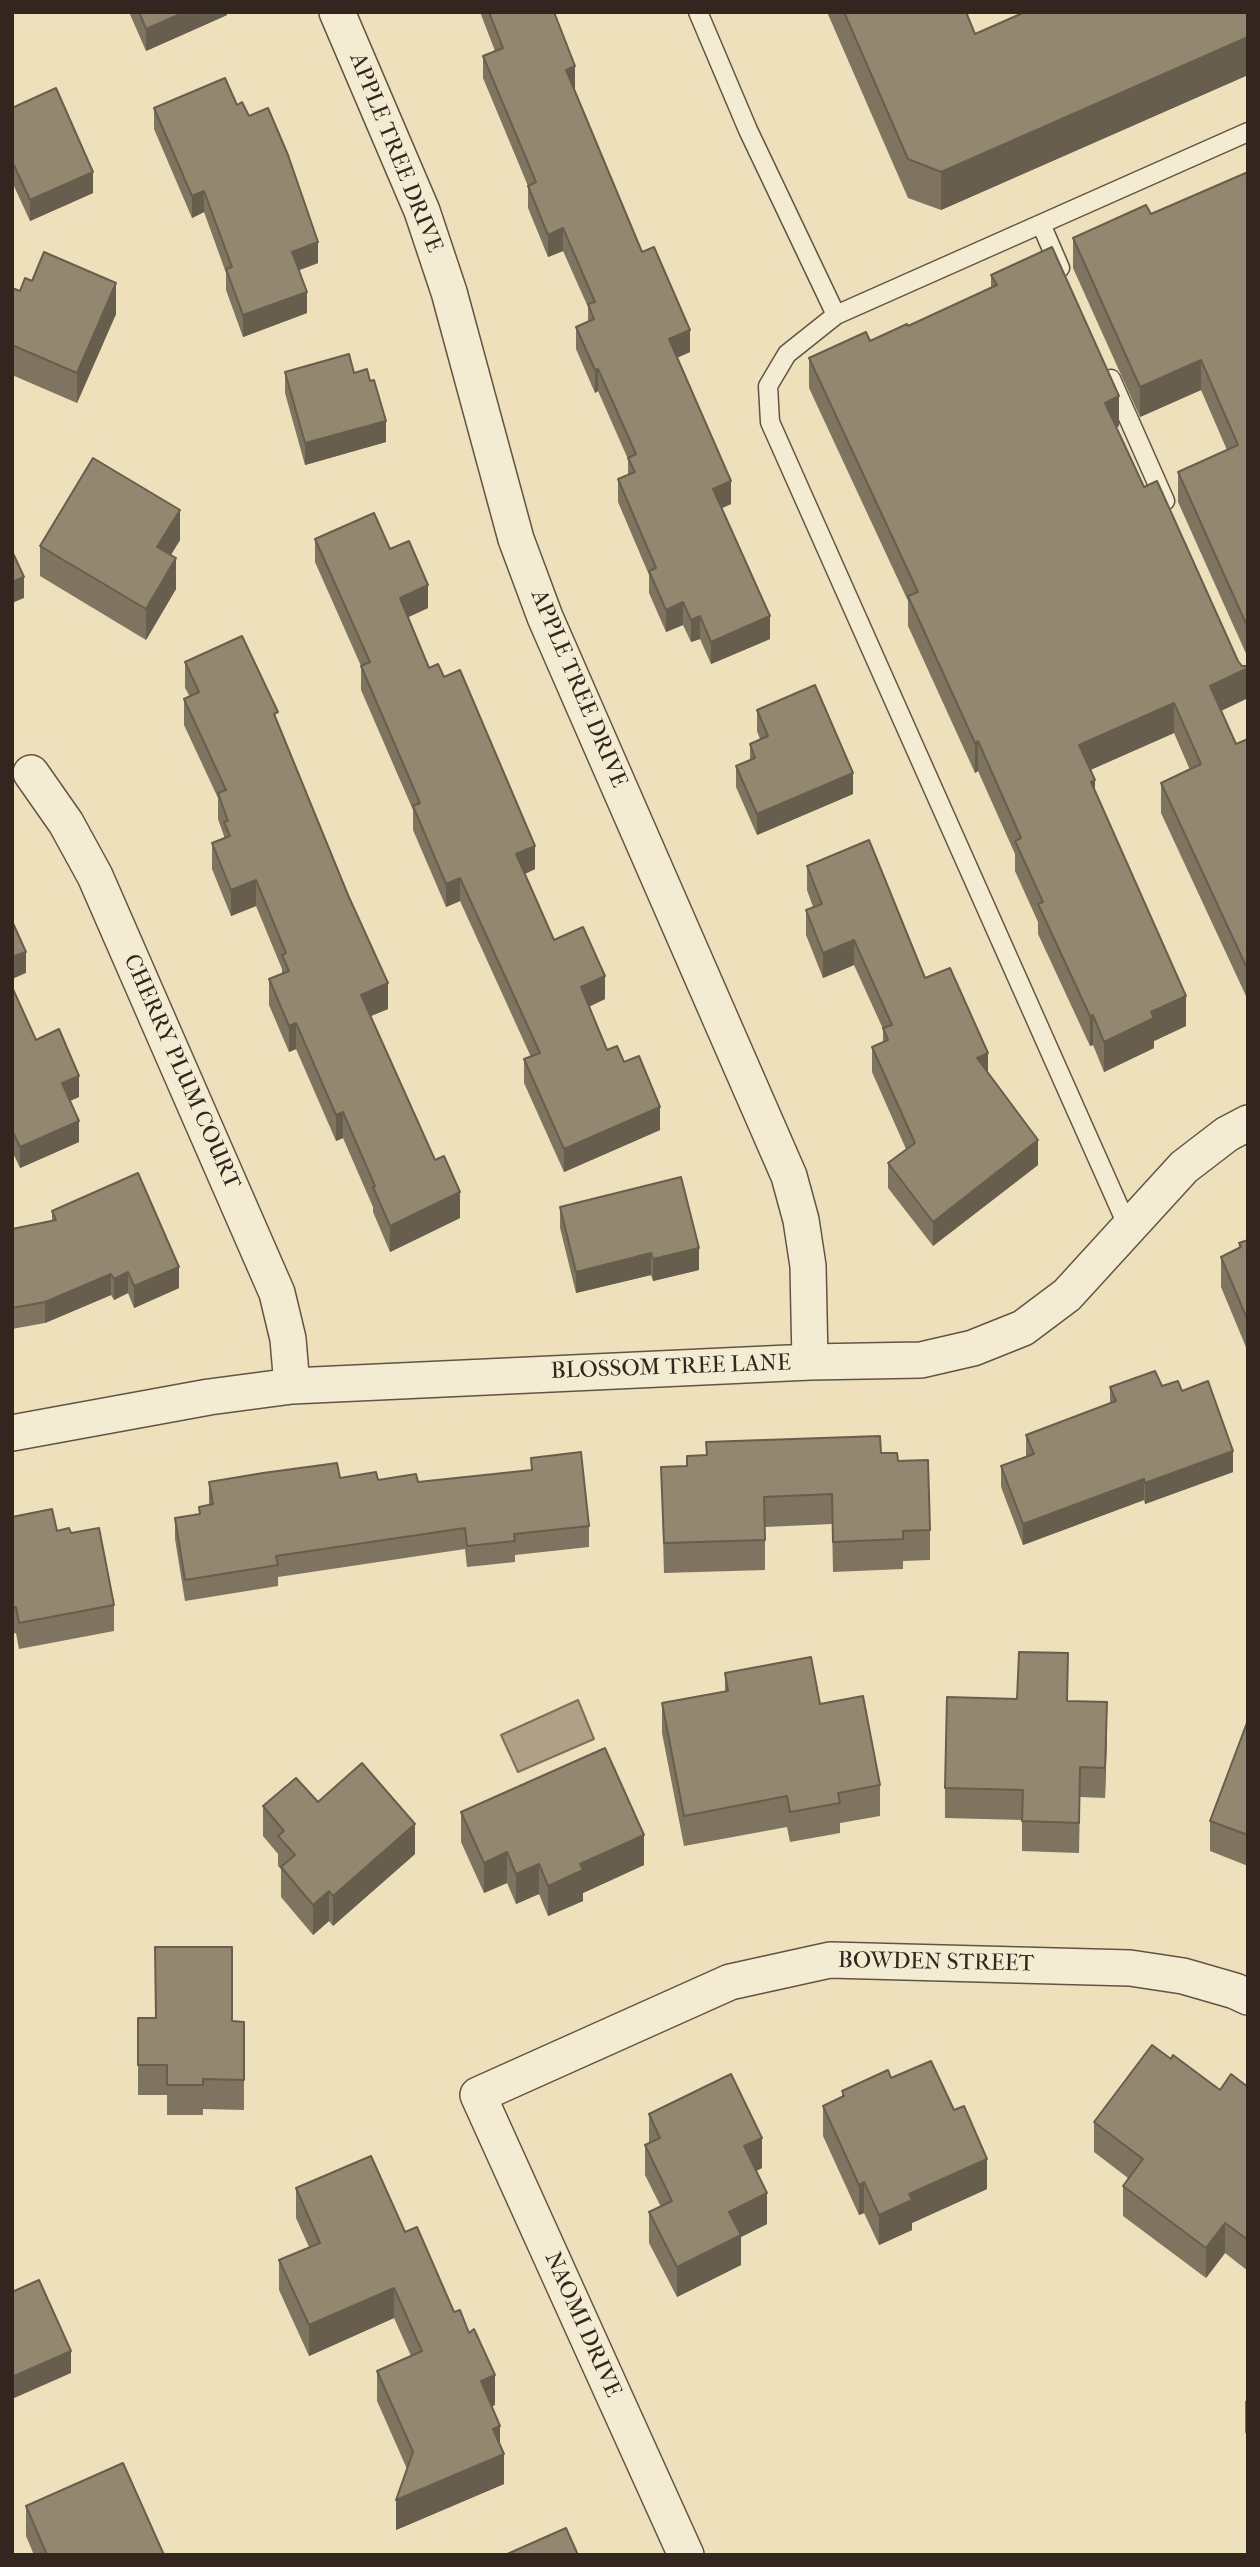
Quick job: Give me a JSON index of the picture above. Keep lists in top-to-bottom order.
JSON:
{
  "streets": {
    "street": [
      "APPLE TREE DRIVE",
      "CHERRY PLUM COURT",
      "BLOSSOM TREE LANE",
      "BOWDEN STREET",
      "NAOMI DRIVE"
    ]
  },
  "crossings": [
    ["APPLE TREE DRIVE", "BLOSSOM TREE LANE"],
    ["CHERRY PLUM COURT", "BLOSSOM TREE LANE"],
    ["BOWDEN STREET", "NAOMI DRIVE"]
  ]
}
